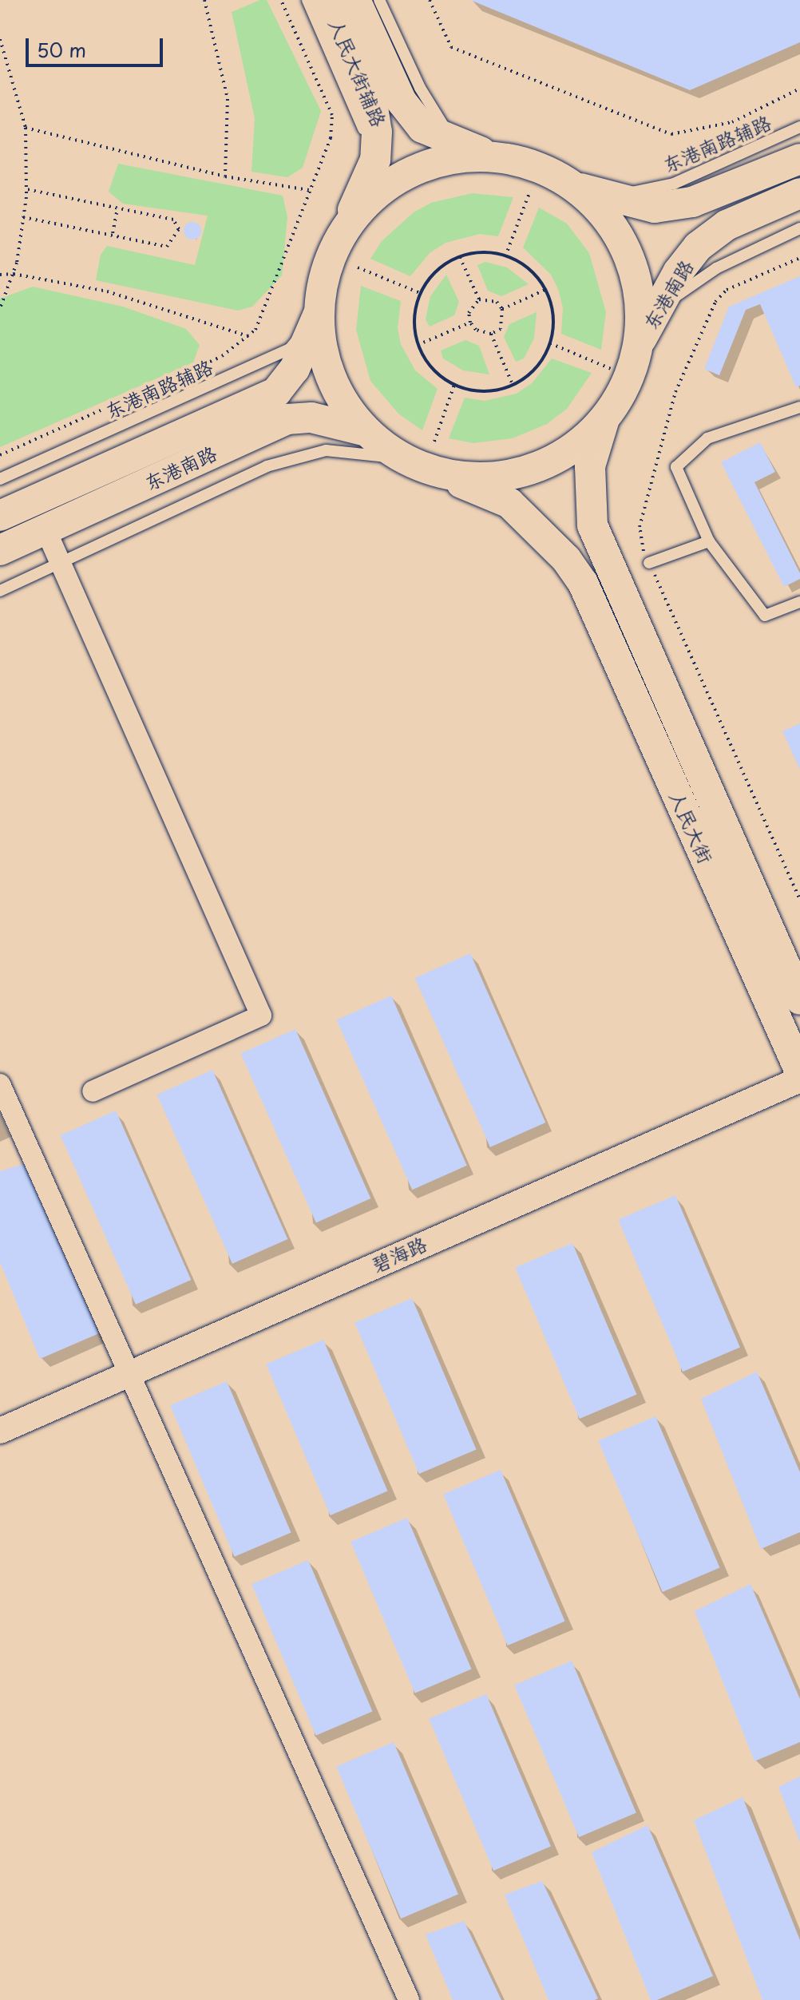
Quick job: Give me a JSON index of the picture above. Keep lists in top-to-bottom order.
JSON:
{
  "streets": {
    "main road": ["东港南路", "人民大街"],
    "street": ["碧海路"],
    "lane": ["人民大街辅路", "东港南路辅路"]
  },
  "crossings": [
    ["东港南路辅路", "东港南路"]
  ],
  "scale_bar": "50 m"
}
